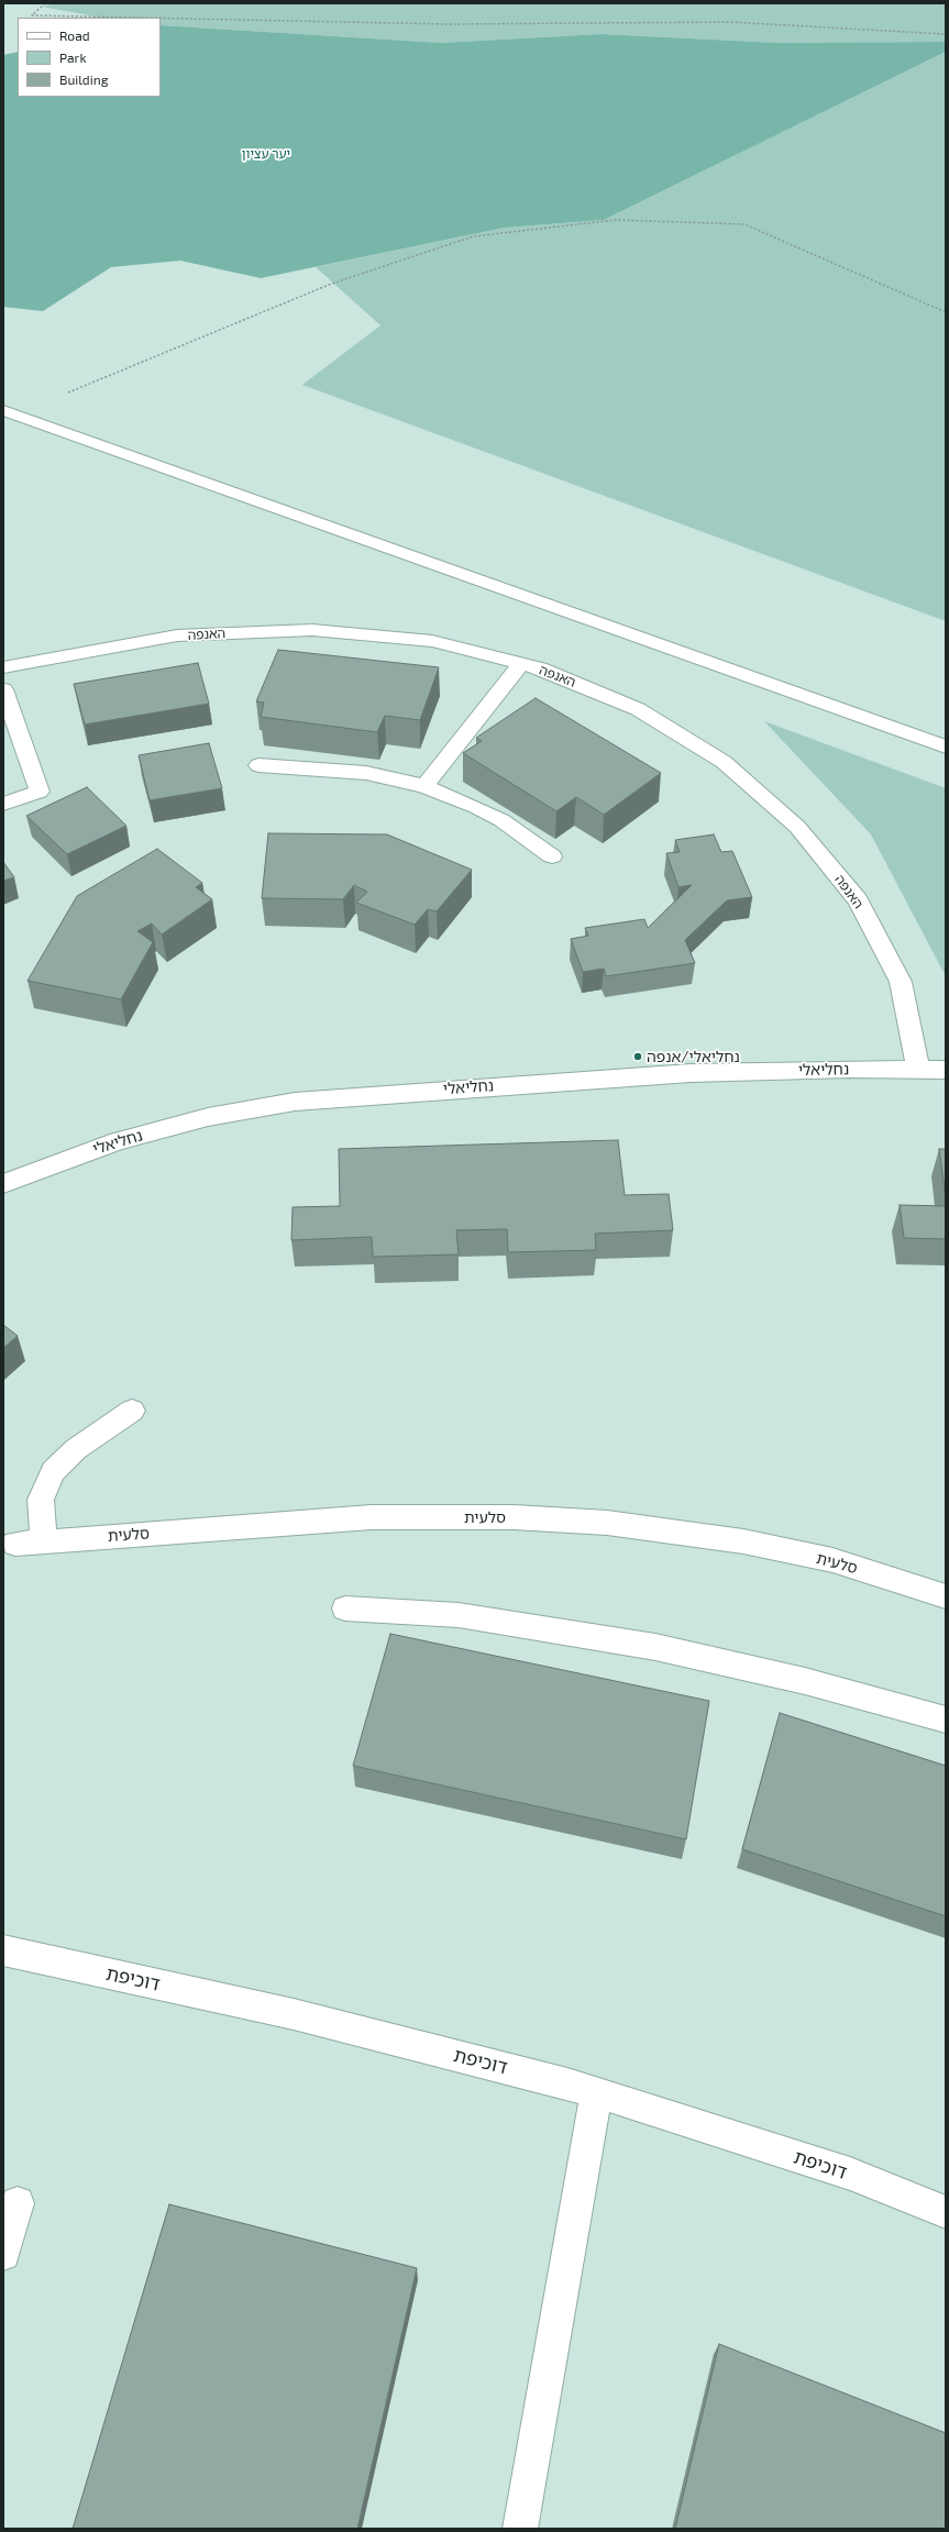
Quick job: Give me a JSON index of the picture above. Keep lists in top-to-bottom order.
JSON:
{
  "streets": {
    "street": [
      "האנפה",
      "נחליאלי",
      "סלעית",
      "דוכיפת"
    ]
  },
  "crossings": [
    ["האנפה", "נחליאלי"]
  ],
  "parks": ["יער עציון"],
  "places": ["נחליאלי/אנפה"],
  "legend": ["Road", "Park", "Building"]
}
